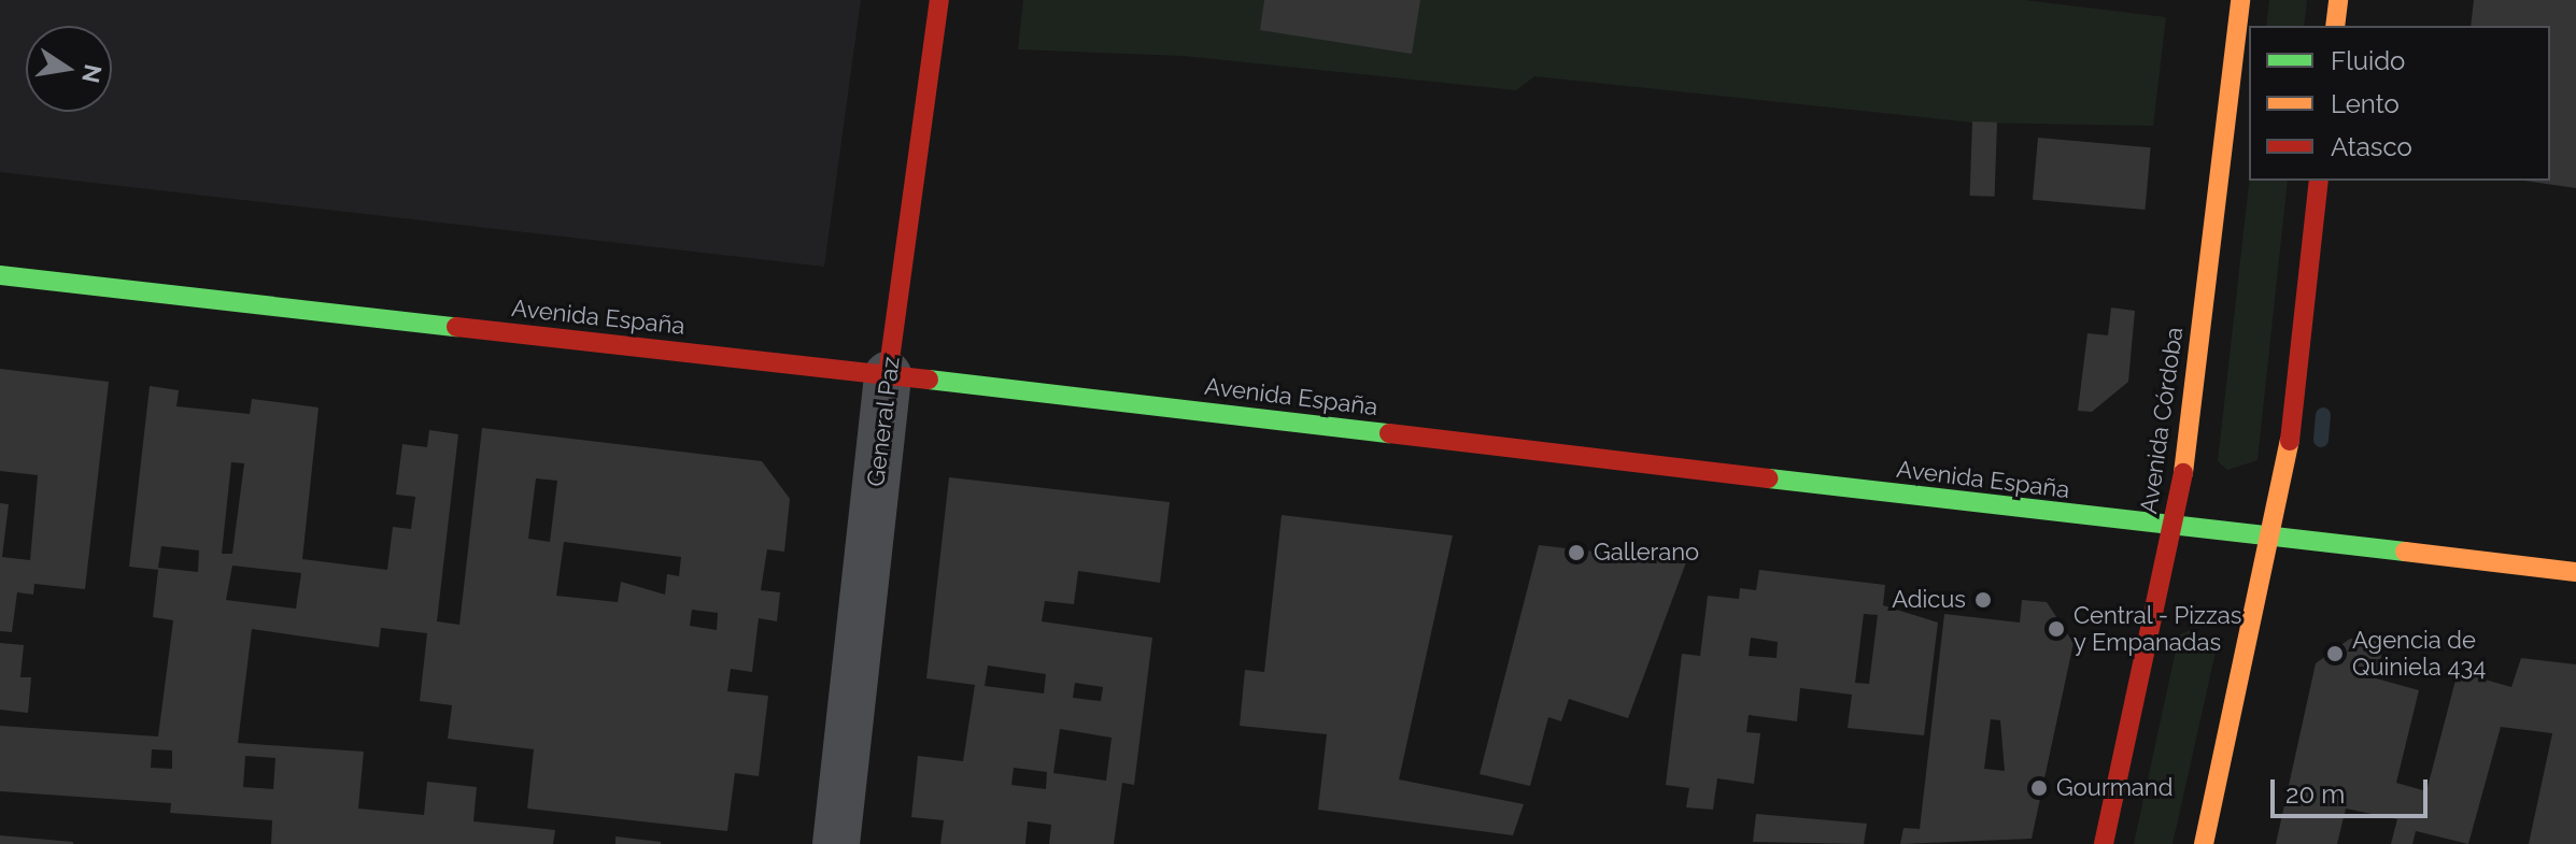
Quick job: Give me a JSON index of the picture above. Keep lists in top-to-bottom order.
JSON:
{
  "streets": {
    "main road": ["Avenida España", "Avenida Córdoba", "General Paz"]
  },
  "crossings": [
    ["Avenida España", "Avenida Córdoba"],
    ["Avenida España", "General Paz"]
  ],
  "places": [
    "Gallerano",
    "Adicus",
    "Central - Pizzas y Empanadas",
    "Agencia de Quiniela 434",
    "Gourmand"
  ],
  "legend": ["Fluido", "Lento", "Atasco"],
  "scale_bar": "20 m",
  "north": "right"
}
